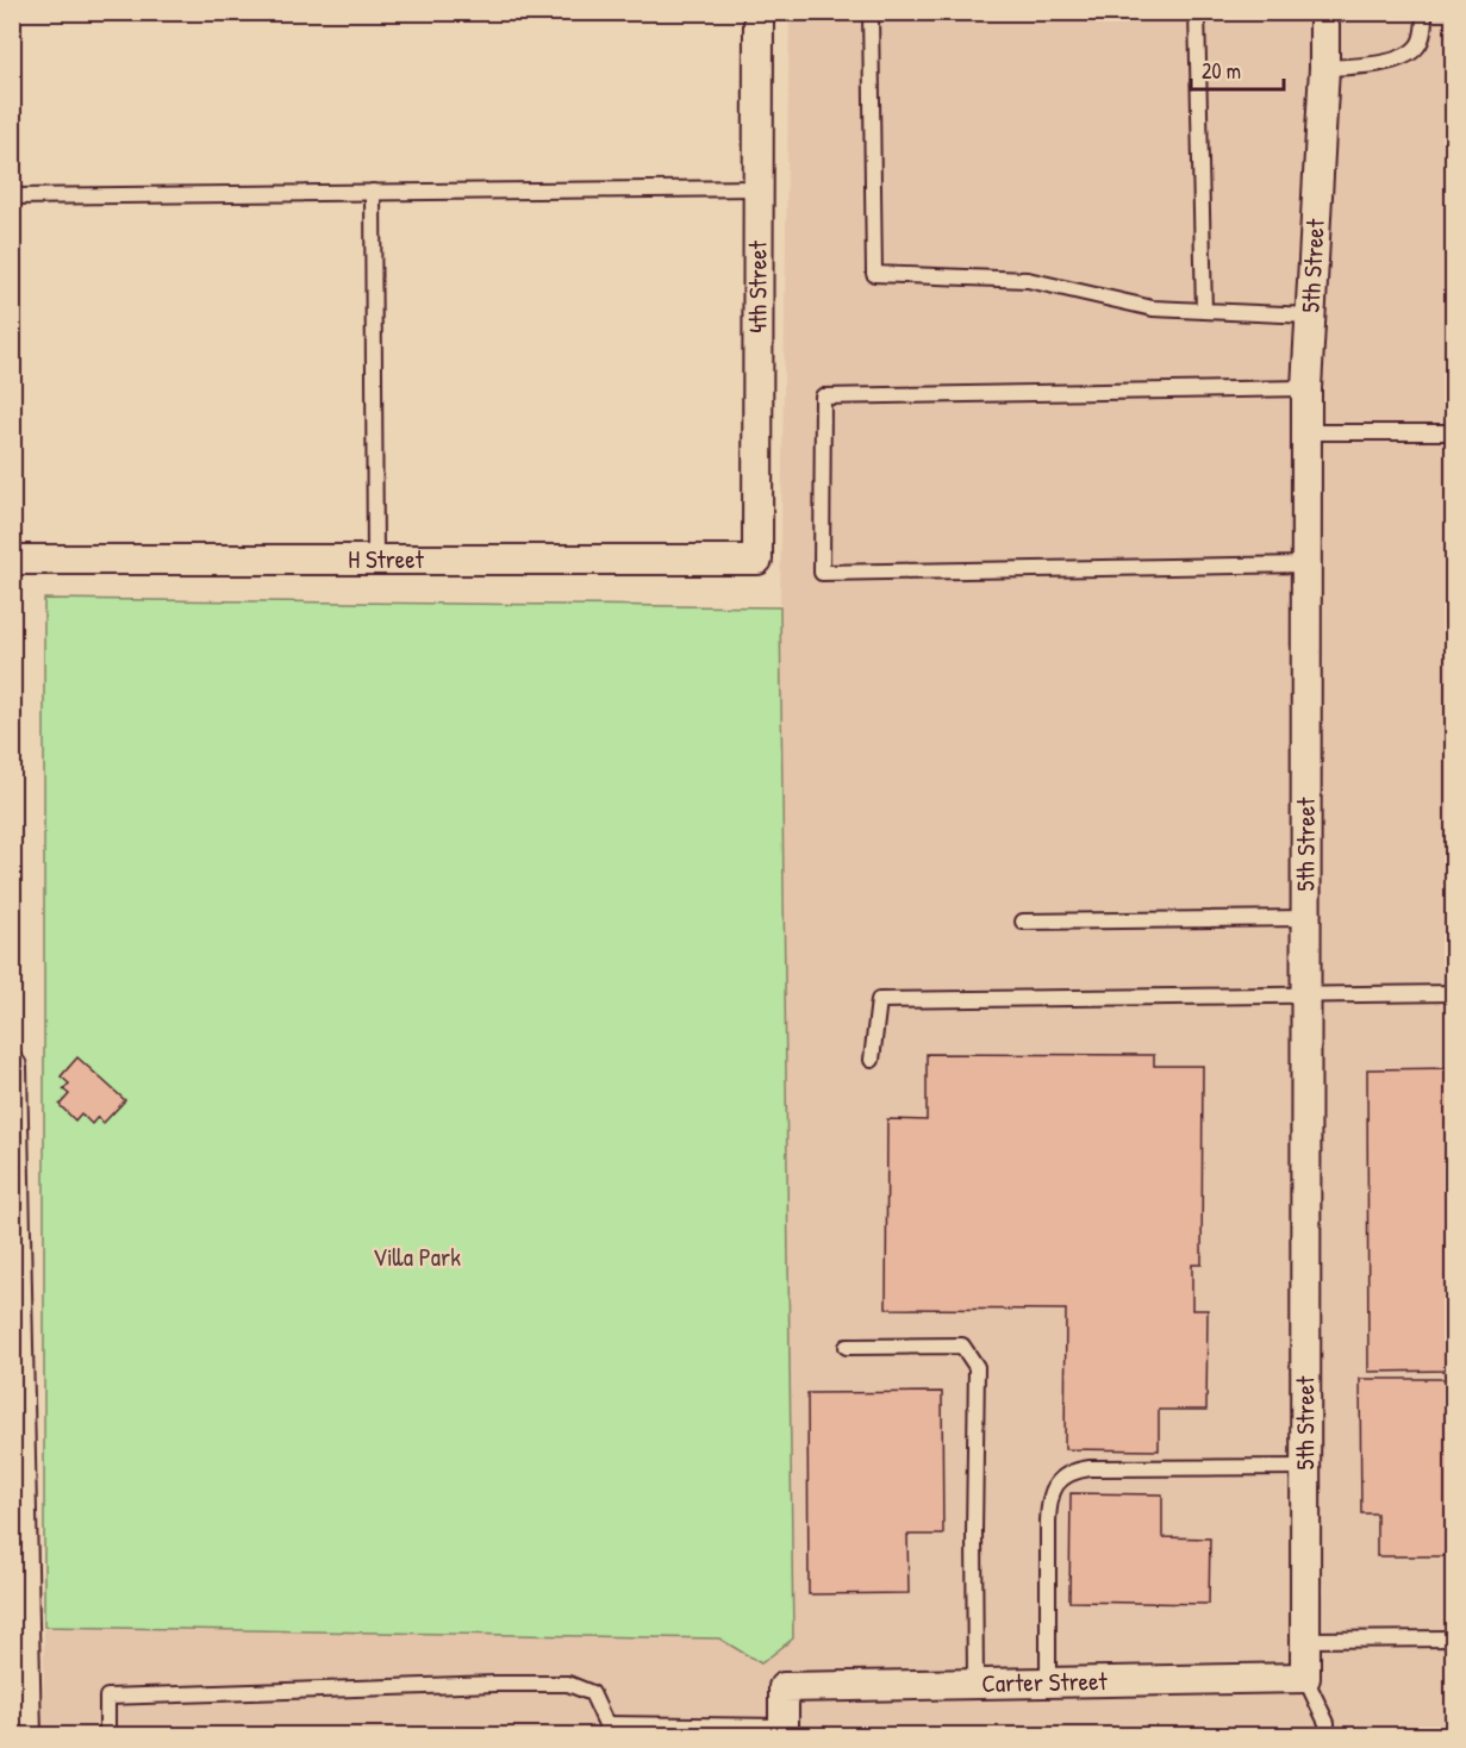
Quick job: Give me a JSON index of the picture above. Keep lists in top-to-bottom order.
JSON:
{
  "streets": {
    "street": [
      "5th Street",
      "4th Street",
      "H Street",
      "Carter Street"
    ]
  },
  "crossings": [
    ["5th Street", "Carter Street"],
    ["4th Street", "H Street"]
  ],
  "parks": ["Villa Park"],
  "scale_bar": "20 m"
}
